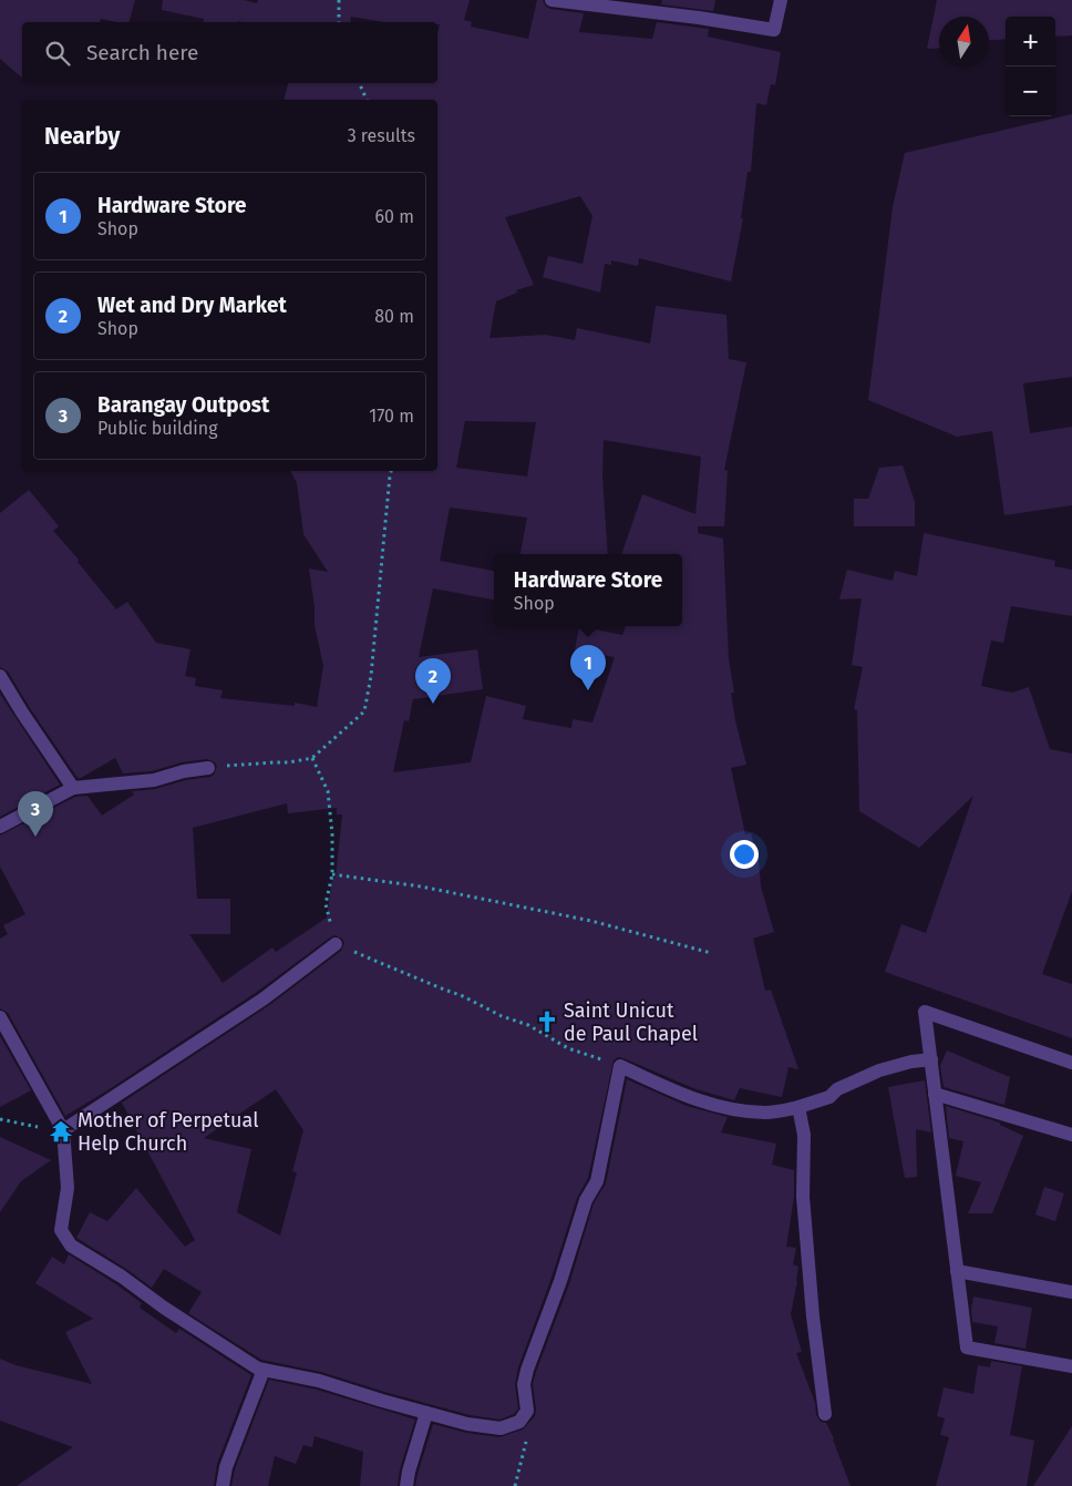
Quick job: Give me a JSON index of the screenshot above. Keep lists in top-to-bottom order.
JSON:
{
  "places": {
    "church": ["Saint Unicut de Paul Chapel"],
    "temple": ["Mother of Perpetual Help Church"]
  },
  "north": "top",
  "page": {
    "map_buttons": ["+", "−"],
    "search": "Search here",
    "heading": ["Nearby", "3 results"],
    "list": [
      {
        "mark": "1",
        "name": "Hardware Store",
        "note": "Shop",
        "value": "60 m"
      },
      {
        "mark": "2",
        "name": "Wet and Dry Market",
        "note": "Shop",
        "value": "80 m"
      },
      {
        "mark": "3",
        "name": "Barangay Outpost",
        "note": "Public building",
        "value": "170 m"
      }
    ],
    "popup": ["Hardware Store", "Shop"],
    "pins": ["1", "2", "3"]
  }
}
